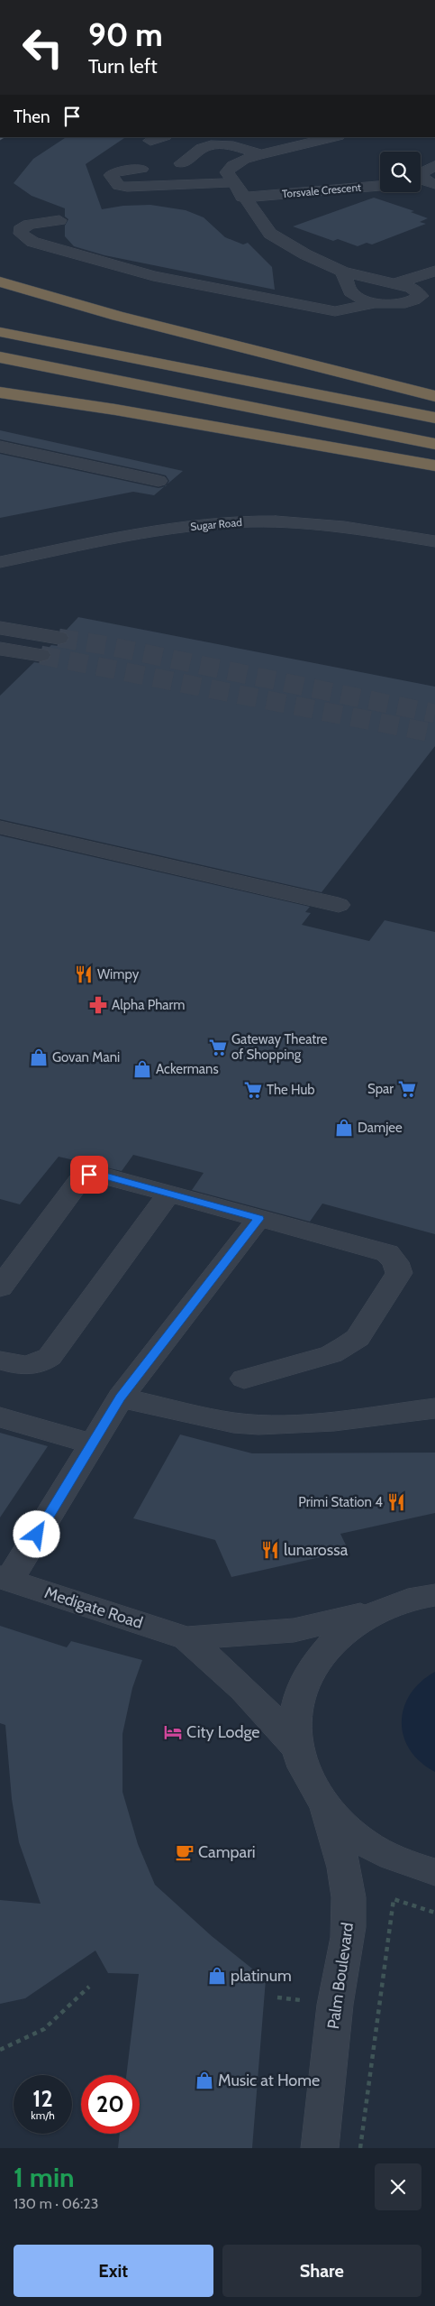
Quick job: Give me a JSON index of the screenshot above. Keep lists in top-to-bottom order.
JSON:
{
  "streets": {
    "street": [
      "Torsvale Crescent",
      "Sugar Road",
      "Medigate Road",
      "Palm Boulevard"
    ]
  },
  "places": {
    "restaurant": ["Wimpy", "Primi Station 4", "lunarossa"],
    "pharmacy": ["Alpha Pharm"],
    "supermarket": ["Gateway Theatre of Shopping", "Spar", "The Hub"],
    "shop": [
      "Govan Mani",
      "Ackermans",
      "Damjee",
      "platinum",
      "Music at Home"
    ],
    "hotel": ["City Lodge"],
    "cafe": ["Campari"]
  },
  "page": {
    "turn": ["90 m", "Turn left"],
    "then": "Then",
    "speed": "12 km/h",
    "limit": "20",
    "heading": ["1 min", "130 m · 06:23"],
    "buttons": ["Exit", "Share"]
  }
}
